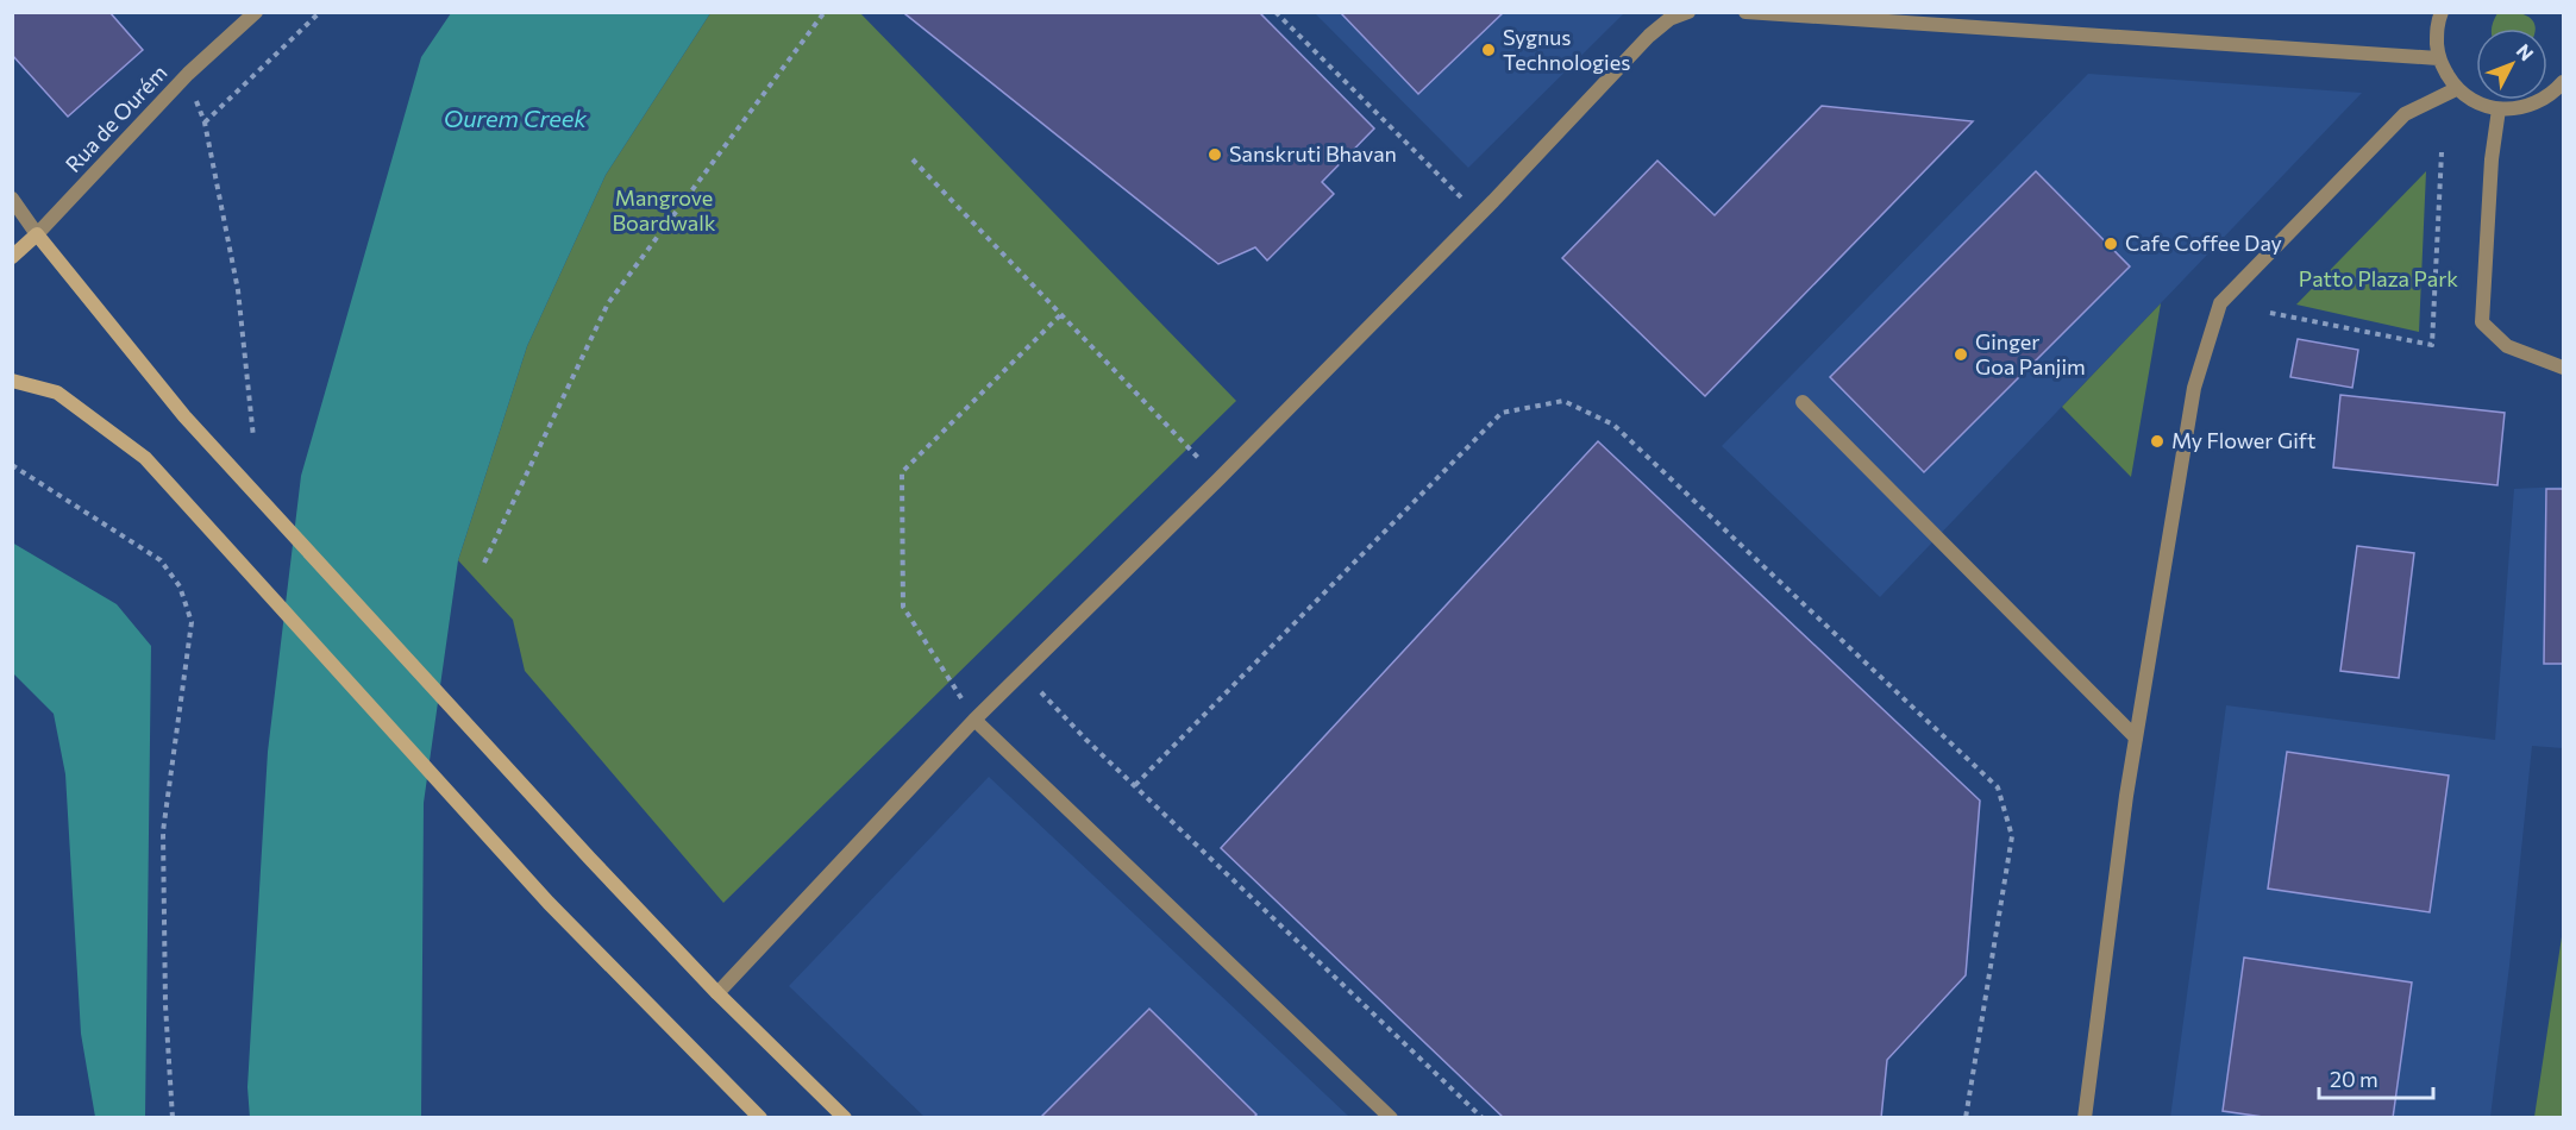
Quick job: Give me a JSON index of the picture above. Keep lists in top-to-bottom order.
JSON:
{
  "streets": {
    "main road": ["Rua de Ourém"]
  },
  "water": ["Ourem Creek"],
  "parks": ["Mangrove Boardwalk", "Patto Plaza Park"],
  "places": [
    "Sygnus Technologies",
    "Sanskruti Bhavan",
    "Cafe Coffee Day",
    "Ginger Goa Panjim",
    "My Flower Gift"
  ],
  "scale_bar": "20 m",
  "north": "top right"
}
